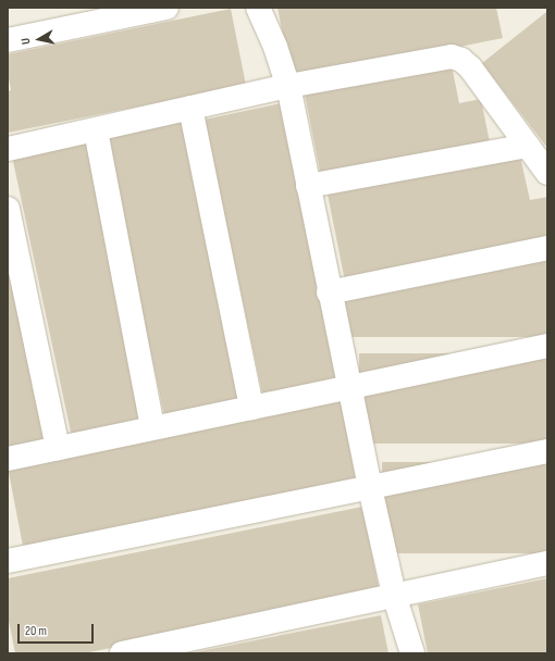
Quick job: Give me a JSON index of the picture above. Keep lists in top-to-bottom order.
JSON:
{
  "scale_bar": "20 m",
  "north": "left"
}
